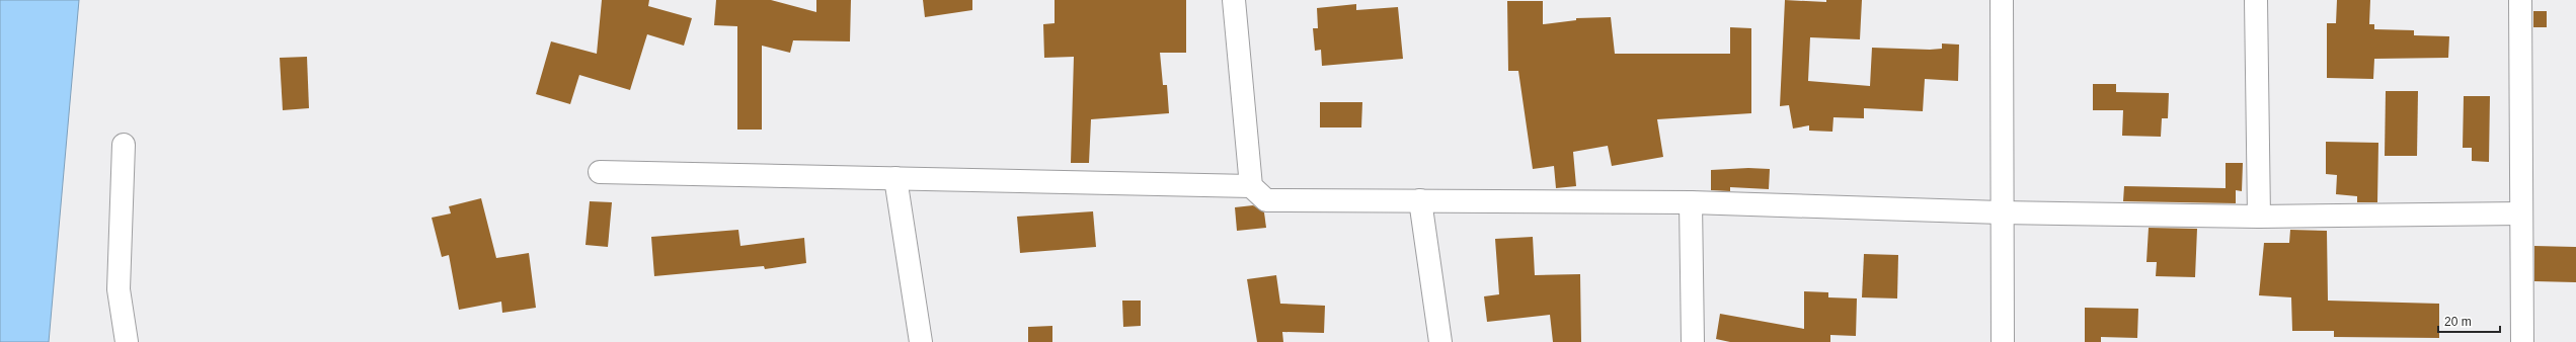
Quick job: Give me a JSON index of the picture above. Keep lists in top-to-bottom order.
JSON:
{
  "scale_bar": "20 m"
}
